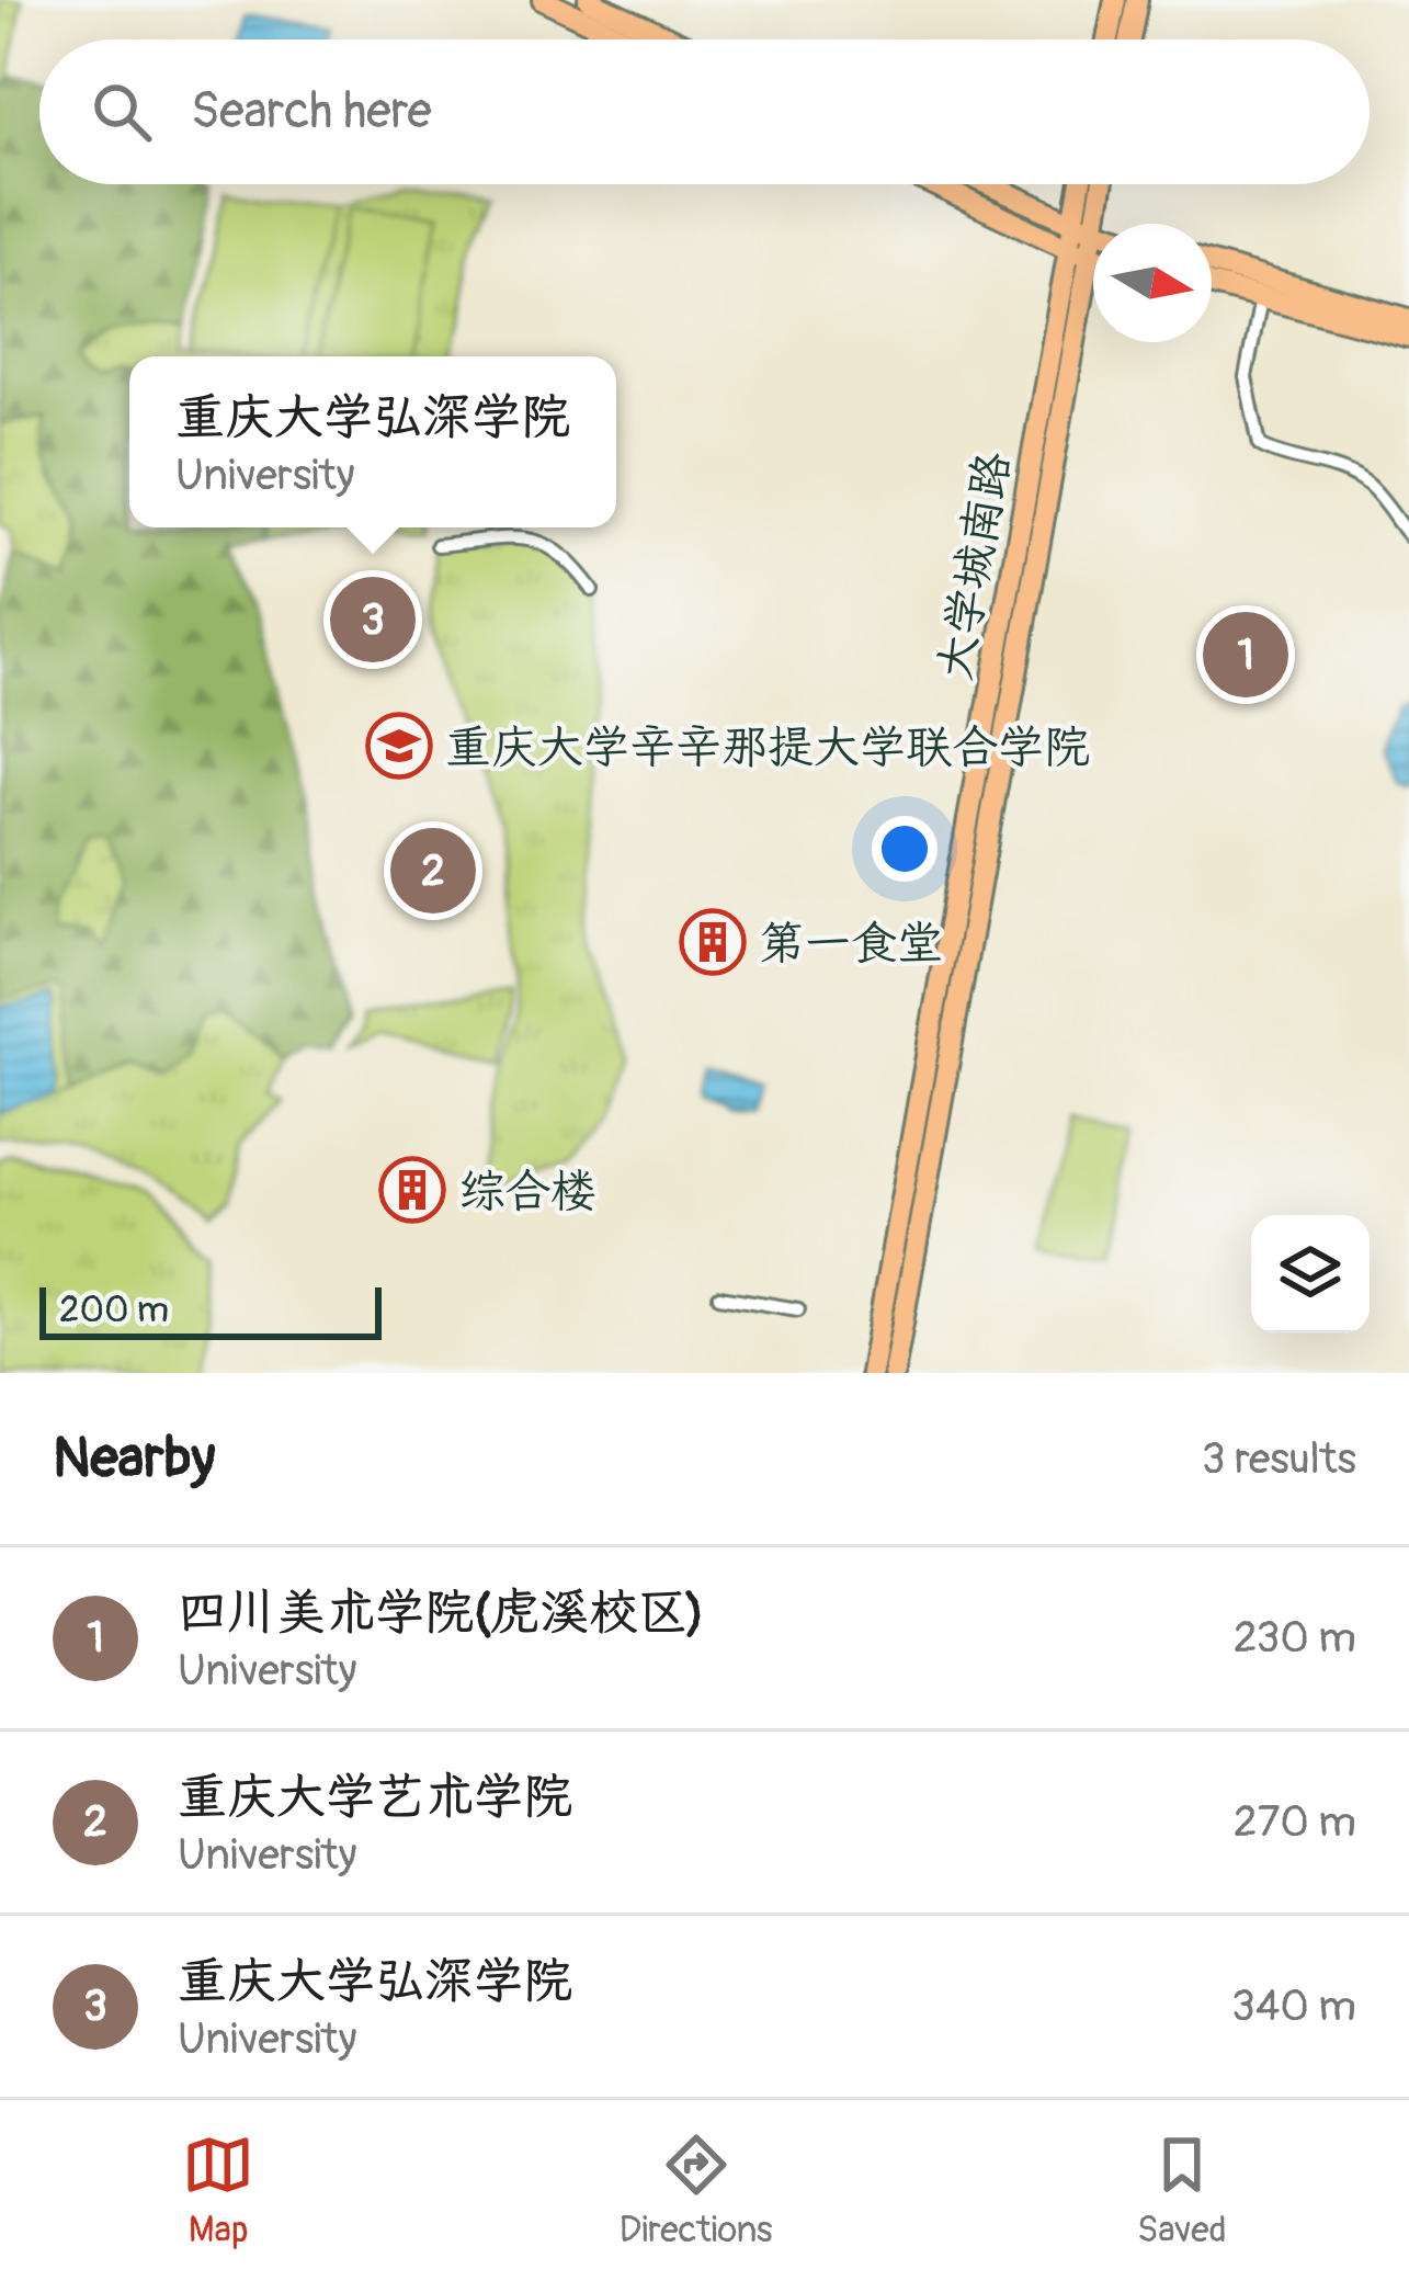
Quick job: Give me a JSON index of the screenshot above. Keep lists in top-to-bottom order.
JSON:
{
  "streets": {
    "main road": ["大学城南路"]
  },
  "places": {
    "school or university": ["重庆大学辛辛那提大学联合学院"],
    "building": ["第一食堂", "综合楼"]
  },
  "scale_bar": "200 m",
  "north": "right",
  "page": {
    "search": "Search here",
    "popup": ["重庆大学弘深学院", "University"],
    "pins": ["3", "1", "2"],
    "scale": "200 m",
    "heading": ["Nearby", "3 results"],
    "list": [
      {
        "mark": "1",
        "name": "四川美术学院(虎溪校区)",
        "note": "University",
        "value": "230 m"
      },
      {
        "mark": "2",
        "name": "重庆大学艺术学院",
        "note": "University",
        "value": "270 m"
      },
      {
        "mark": "3",
        "name": "重庆大学弘深学院",
        "note": "University",
        "value": "340 m"
      }
    ],
    "nav": ["Map", "Directions", "Saved"]
  }
}
